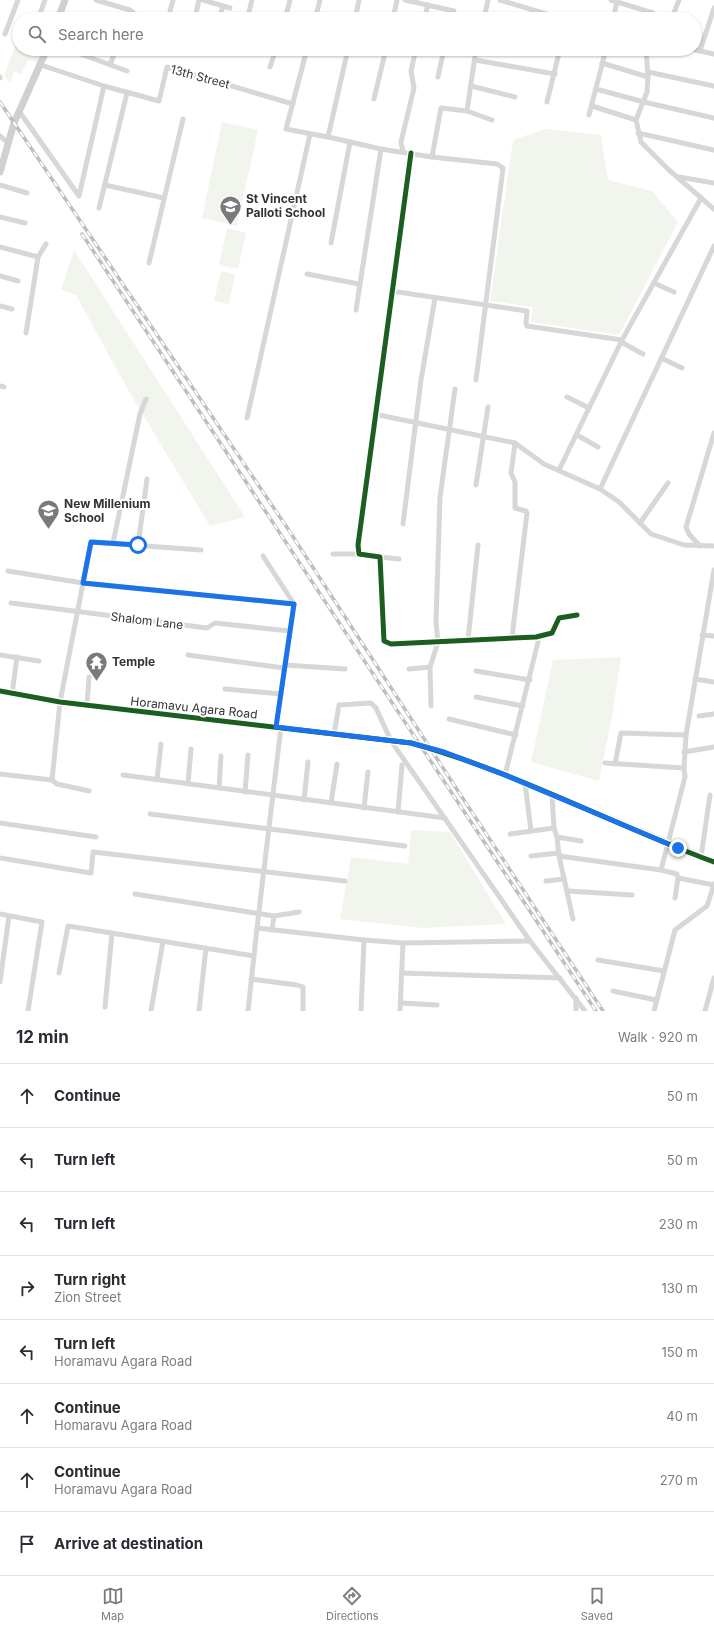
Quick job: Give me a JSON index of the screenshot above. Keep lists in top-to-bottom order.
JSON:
{
  "streets": {
    "street": ["13th Street", "Shalom Lane", "Horamavu Agara Road"]
  },
  "places": {
    "school or university": ["St Vincent Palloti School", "New Millenium School"],
    "temple": ["Temple"]
  },
  "page": {
    "search": "Search here",
    "heading": ["12 min", "Walk · 920 m"],
    "list": [
      ["Continue", "50 m"],
      ["Turn left", "50 m"],
      ["Turn left", "230 m"],
      ["Turn right", "Zion Street", "130 m"],
      ["Turn left", "Horamavu Agara Road", "150 m"],
      ["Continue", "Homaravu Agara Road", "40 m"],
      ["Continue", "Horamavu Agara Road", "270 m"],
      "Arrive at destination"
    ],
    "nav": ["Map", "Directions", "Saved"]
  }
}
